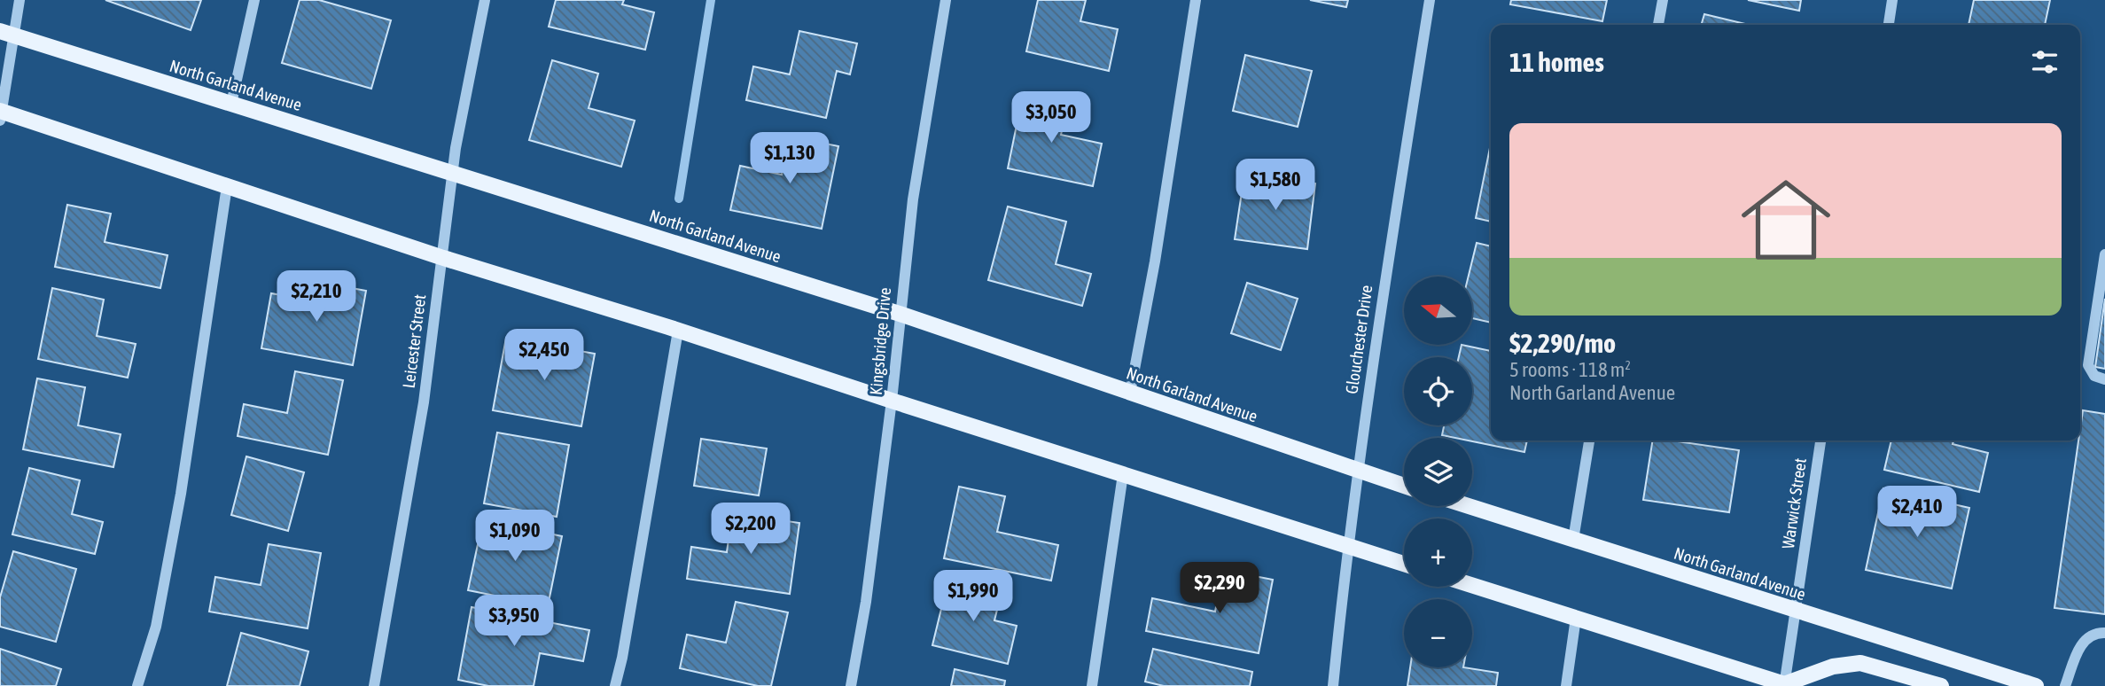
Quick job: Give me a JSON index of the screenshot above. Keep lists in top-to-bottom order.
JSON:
{
  "streets": {
    "main road": ["North Garland Avenue"],
    "street": [
      "Glouchester Drive",
      "Leicester Street",
      "Kingsbridge Drive",
      "Warwick Street"
    ]
  },
  "crossings": [
    ["North Garland Avenue", "Glouchester Drive"],
    ["North Garland Avenue", "Leicester Street"],
    ["North Garland Avenue", "Kingsbridge Drive"],
    ["North Garland Avenue", "Warwick Street"]
  ],
  "north": "left",
  "page": {
    "heading": "11 homes",
    "price": [
      "$3,050",
      "$1,130",
      "$1,580",
      "$2,210",
      "$2,450",
      "$2,410",
      "$2,200",
      "$1,090",
      "$2,290",
      "$1,990",
      "$3,950"
    ],
    "list": [
      {
        "name": "$2,290/mo",
        "note": "5 rooms · 118 m² · North Garland Avenue"
      }
    ],
    "map_buttons": ["+", "−"]
  }
}
